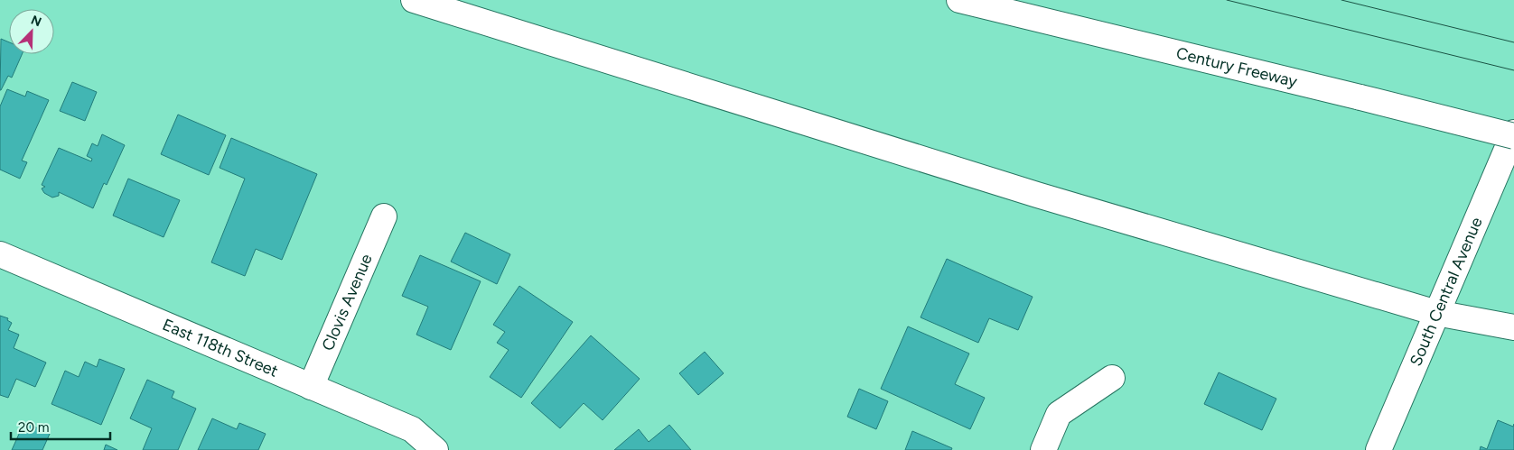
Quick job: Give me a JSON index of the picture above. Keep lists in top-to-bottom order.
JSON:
{
  "streets": {
    "main road": [
      "Century Freeway",
      "South Central Avenue",
      "Clovis Avenue",
      "East 118th Street"
    ]
  },
  "crossings": [
    ["Century Freeway", "South Central Avenue"],
    ["Clovis Avenue", "East 118th Street"]
  ],
  "scale_bar": "20 m",
  "north": "top right"
}
